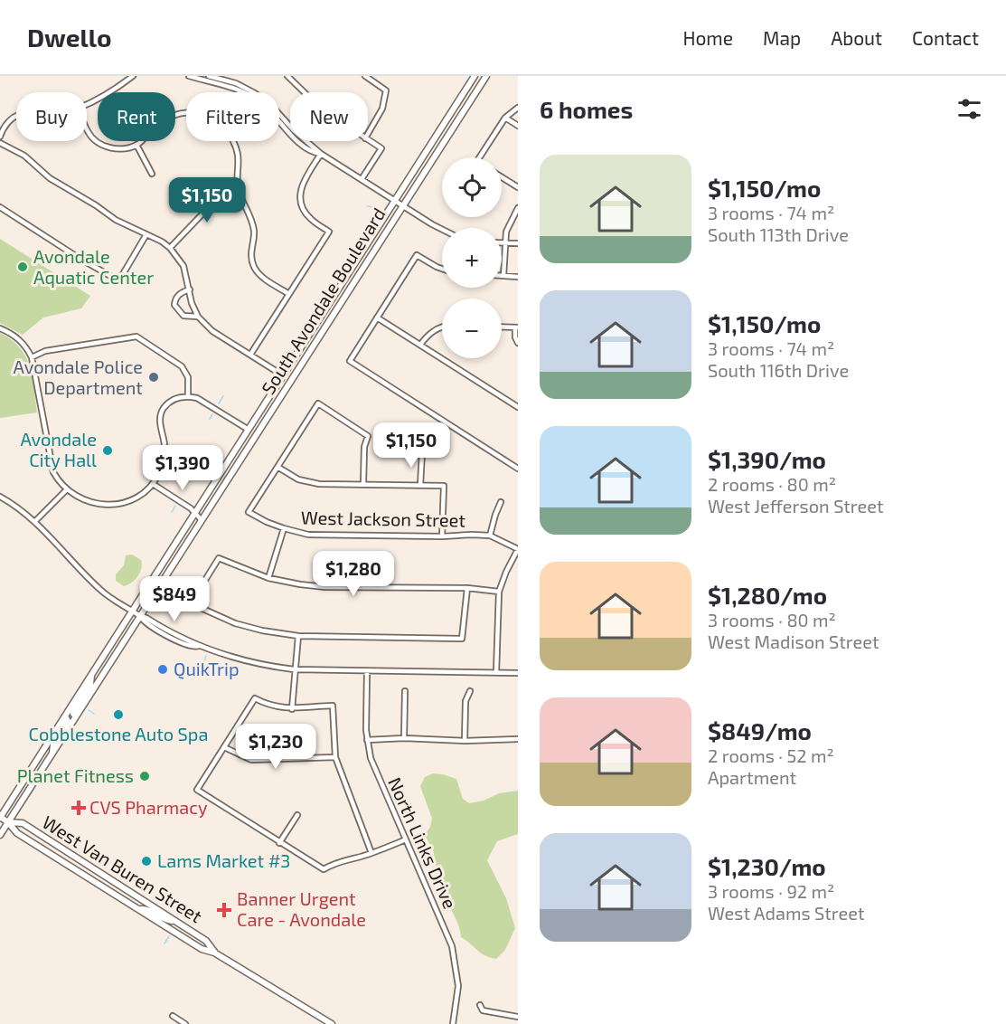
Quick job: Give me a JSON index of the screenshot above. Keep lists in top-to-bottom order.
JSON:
{
  "streets": {
    "main road": ["South Avondale Boulevard", "West Van Buren Street"],
    "street": ["West Jackson Street", "North Links Drive"]
  },
  "places": {
    "other": [
      "Avondale Aquatic Center",
      "Avondale Police Department",
      "Avondale City Hall",
      "QuikTrip",
      "Cobblestone Auto Spa",
      "Planet Fitness",
      "Lams Market #3"
    ],
    "health": ["CVS Pharmacy", "Banner Urgent Care - Avondale"]
  },
  "page": {
    "header": "Dwello",
    "nav": [
      "Home",
      "Map",
      "About",
      "Contact"
    ],
    "heading": "6 homes",
    "chip": [
      "Buy",
      "Rent",
      "Filters",
      "New"
    ],
    "list": [
      {
        "name": "$1,150/mo",
        "note": "3 rooms · 74 m² · South 113th Drive"
      },
      {
        "name": "$1,150/mo",
        "note": "3 rooms · 74 m² · South 116th Drive"
      },
      {
        "name": "$1,390/mo",
        "note": "2 rooms · 80 m² · West Jefferson Street"
      },
      {
        "name": "$1,280/mo",
        "note": "3 rooms · 80 m² · West Madison Street"
      },
      {
        "name": "$849/mo",
        "note": "2 rooms · 52 m² · Apartment"
      },
      {
        "name": "$1,230/mo",
        "note": "3 rooms · 92 m² · West Adams Street"
      }
    ],
    "map_buttons": ["+", "−"],
    "price": [
      "$1,150",
      "$1,150",
      "$1,390",
      "$1,280",
      "$849",
      "$1,230"
    ]
  }
}
